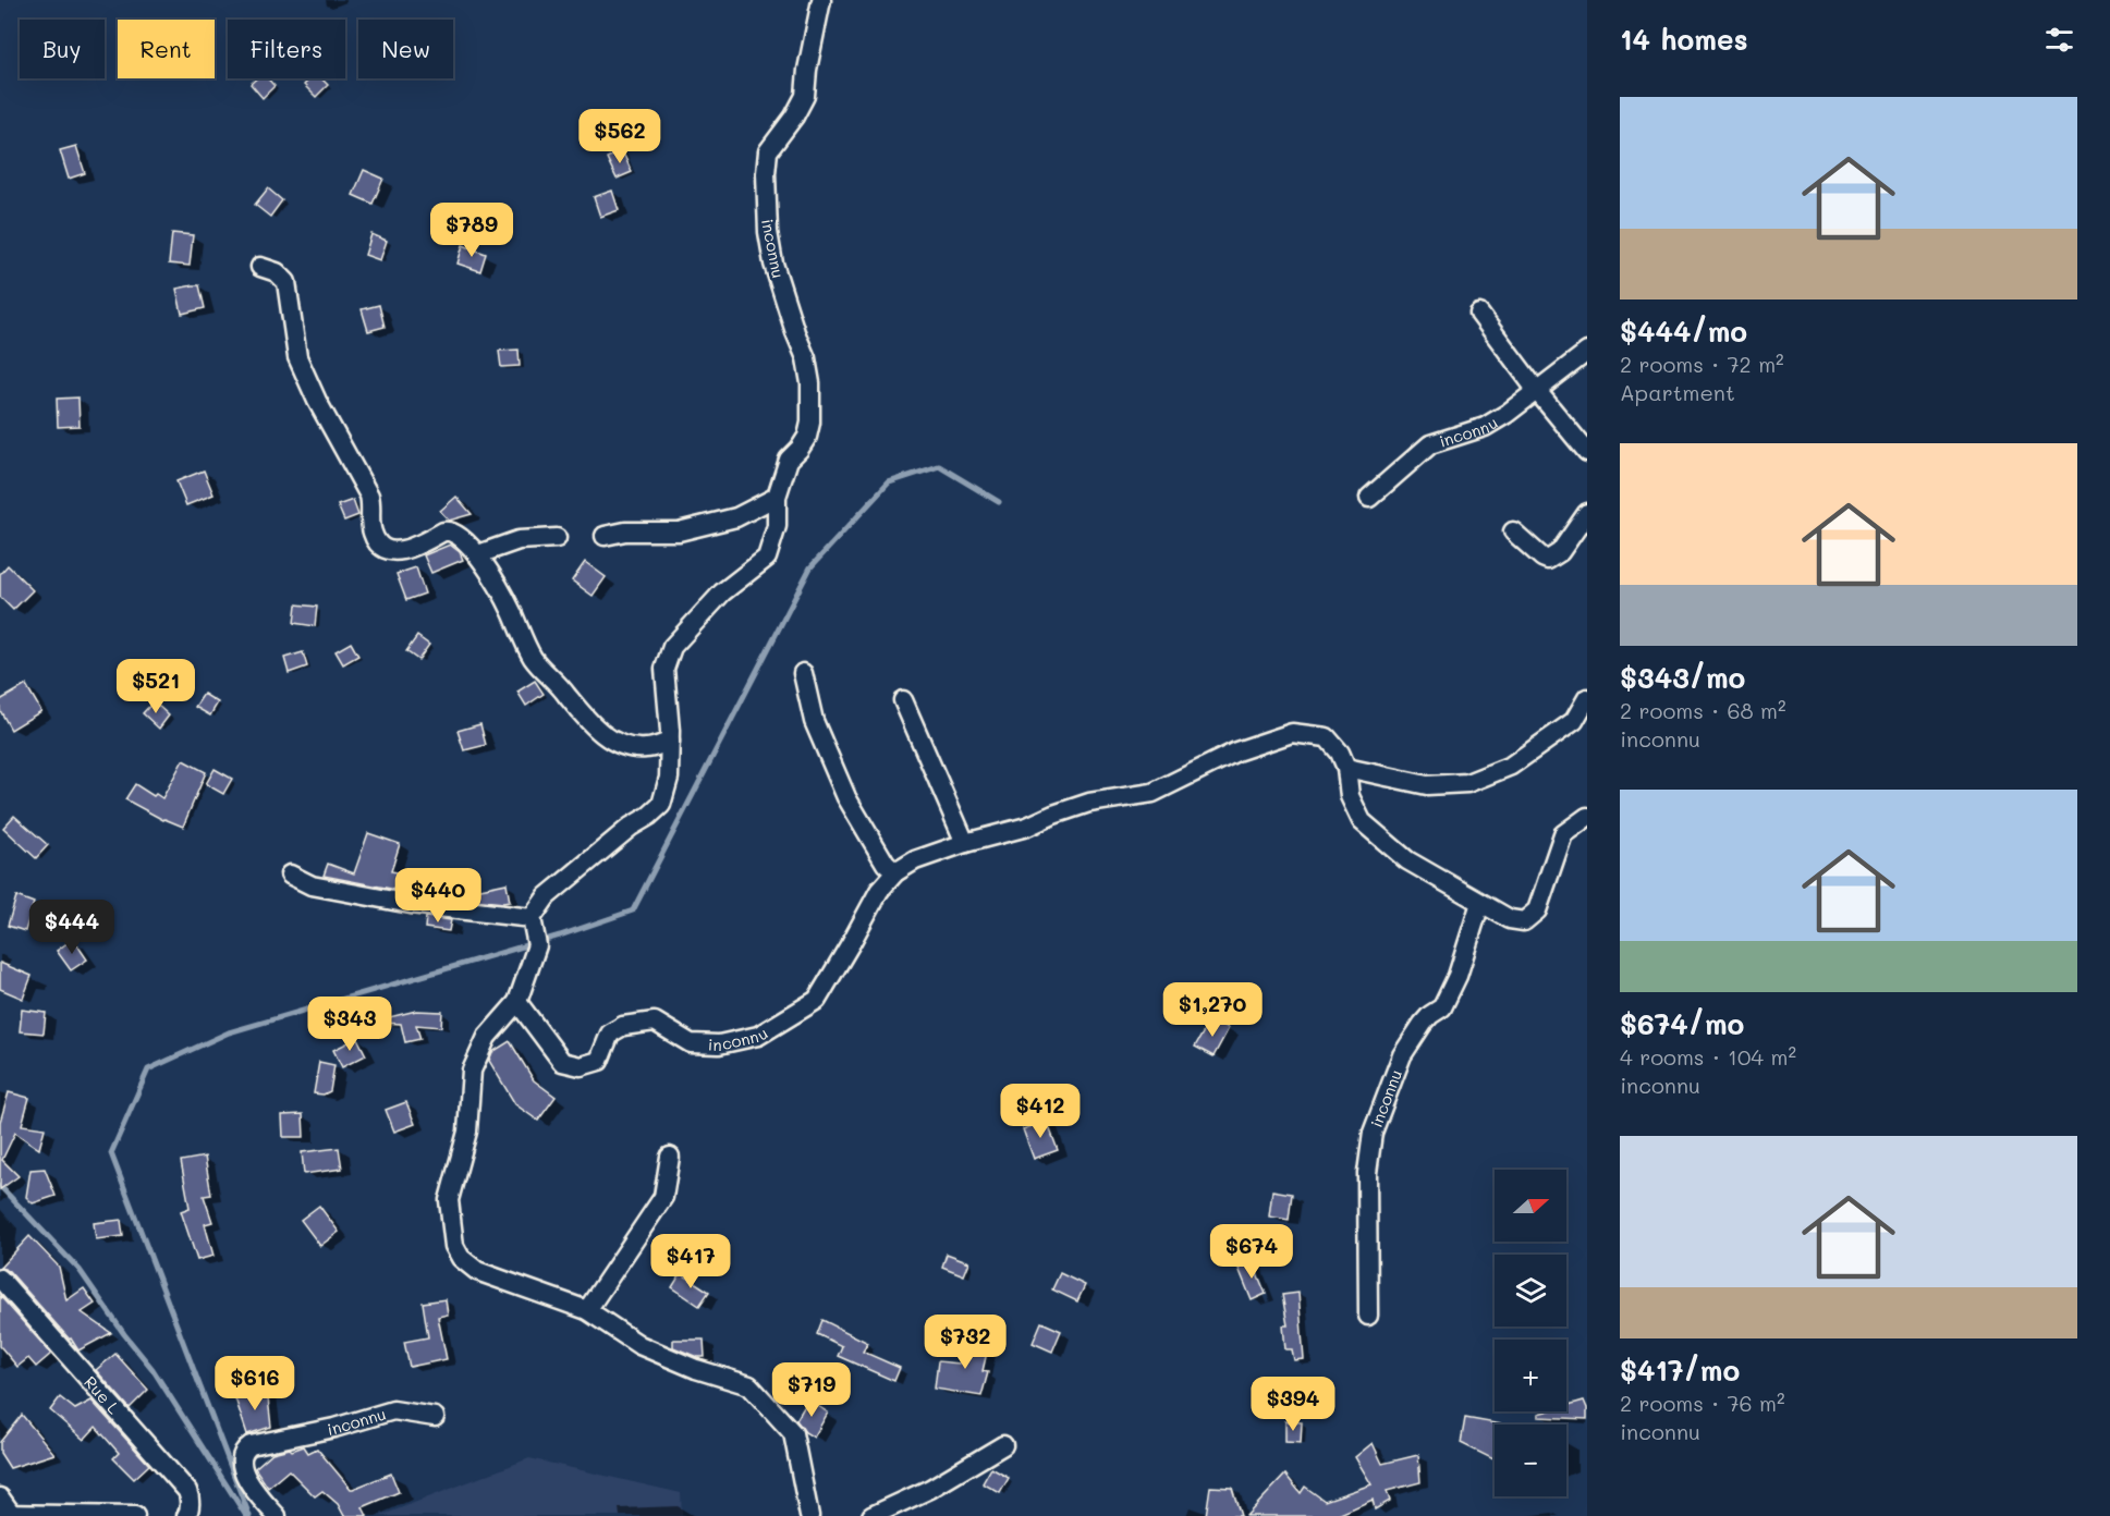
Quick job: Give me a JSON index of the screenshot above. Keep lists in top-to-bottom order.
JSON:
{
  "streets": {
    "street": ["inconnu", "Rue L"]
  },
  "north": "right",
  "page": {
    "heading": "14 homes",
    "chip": [
      "Buy",
      "Rent",
      "Filters",
      "New"
    ],
    "list": [
      {
        "name": "$444/mo",
        "note": "2 rooms · 72 m² · Apartment"
      },
      {
        "name": "$343/mo",
        "note": "2 rooms · 68 m² · inconnu"
      },
      {
        "name": "$674/mo",
        "note": "4 rooms · 104 m² · inconnu"
      },
      {
        "name": "$417/mo",
        "note": "2 rooms · 76 m² · inconnu"
      }
    ],
    "price": [
      "$562",
      "$789",
      "$521",
      "$440",
      "$444",
      "$1,270",
      "$343",
      "$412",
      "$674",
      "$417",
      "$732",
      "$616",
      "$719",
      "$394"
    ],
    "map_buttons": ["+", "−"]
  }
}
